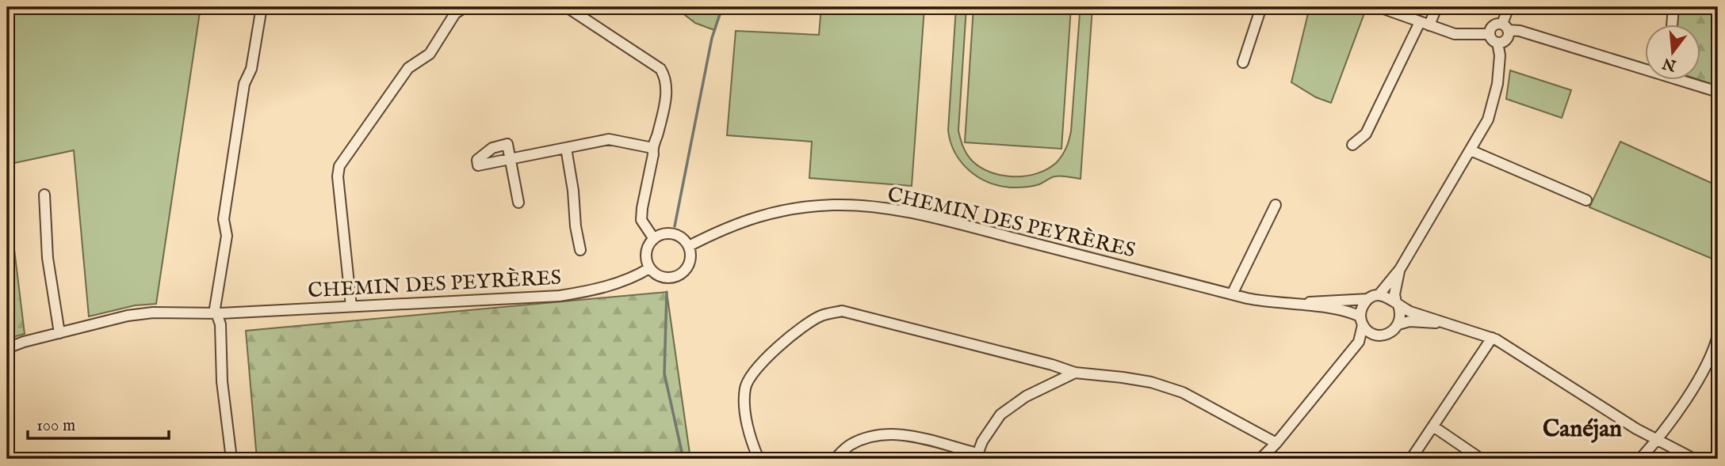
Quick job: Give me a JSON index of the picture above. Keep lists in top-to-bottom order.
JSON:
{
  "streets": {
    "street": ["CHEMIN DES PEYRÈRES"]
  },
  "districts": ["Canéjan"],
  "scale_bar": "100 m",
  "north": "bottom"
}
